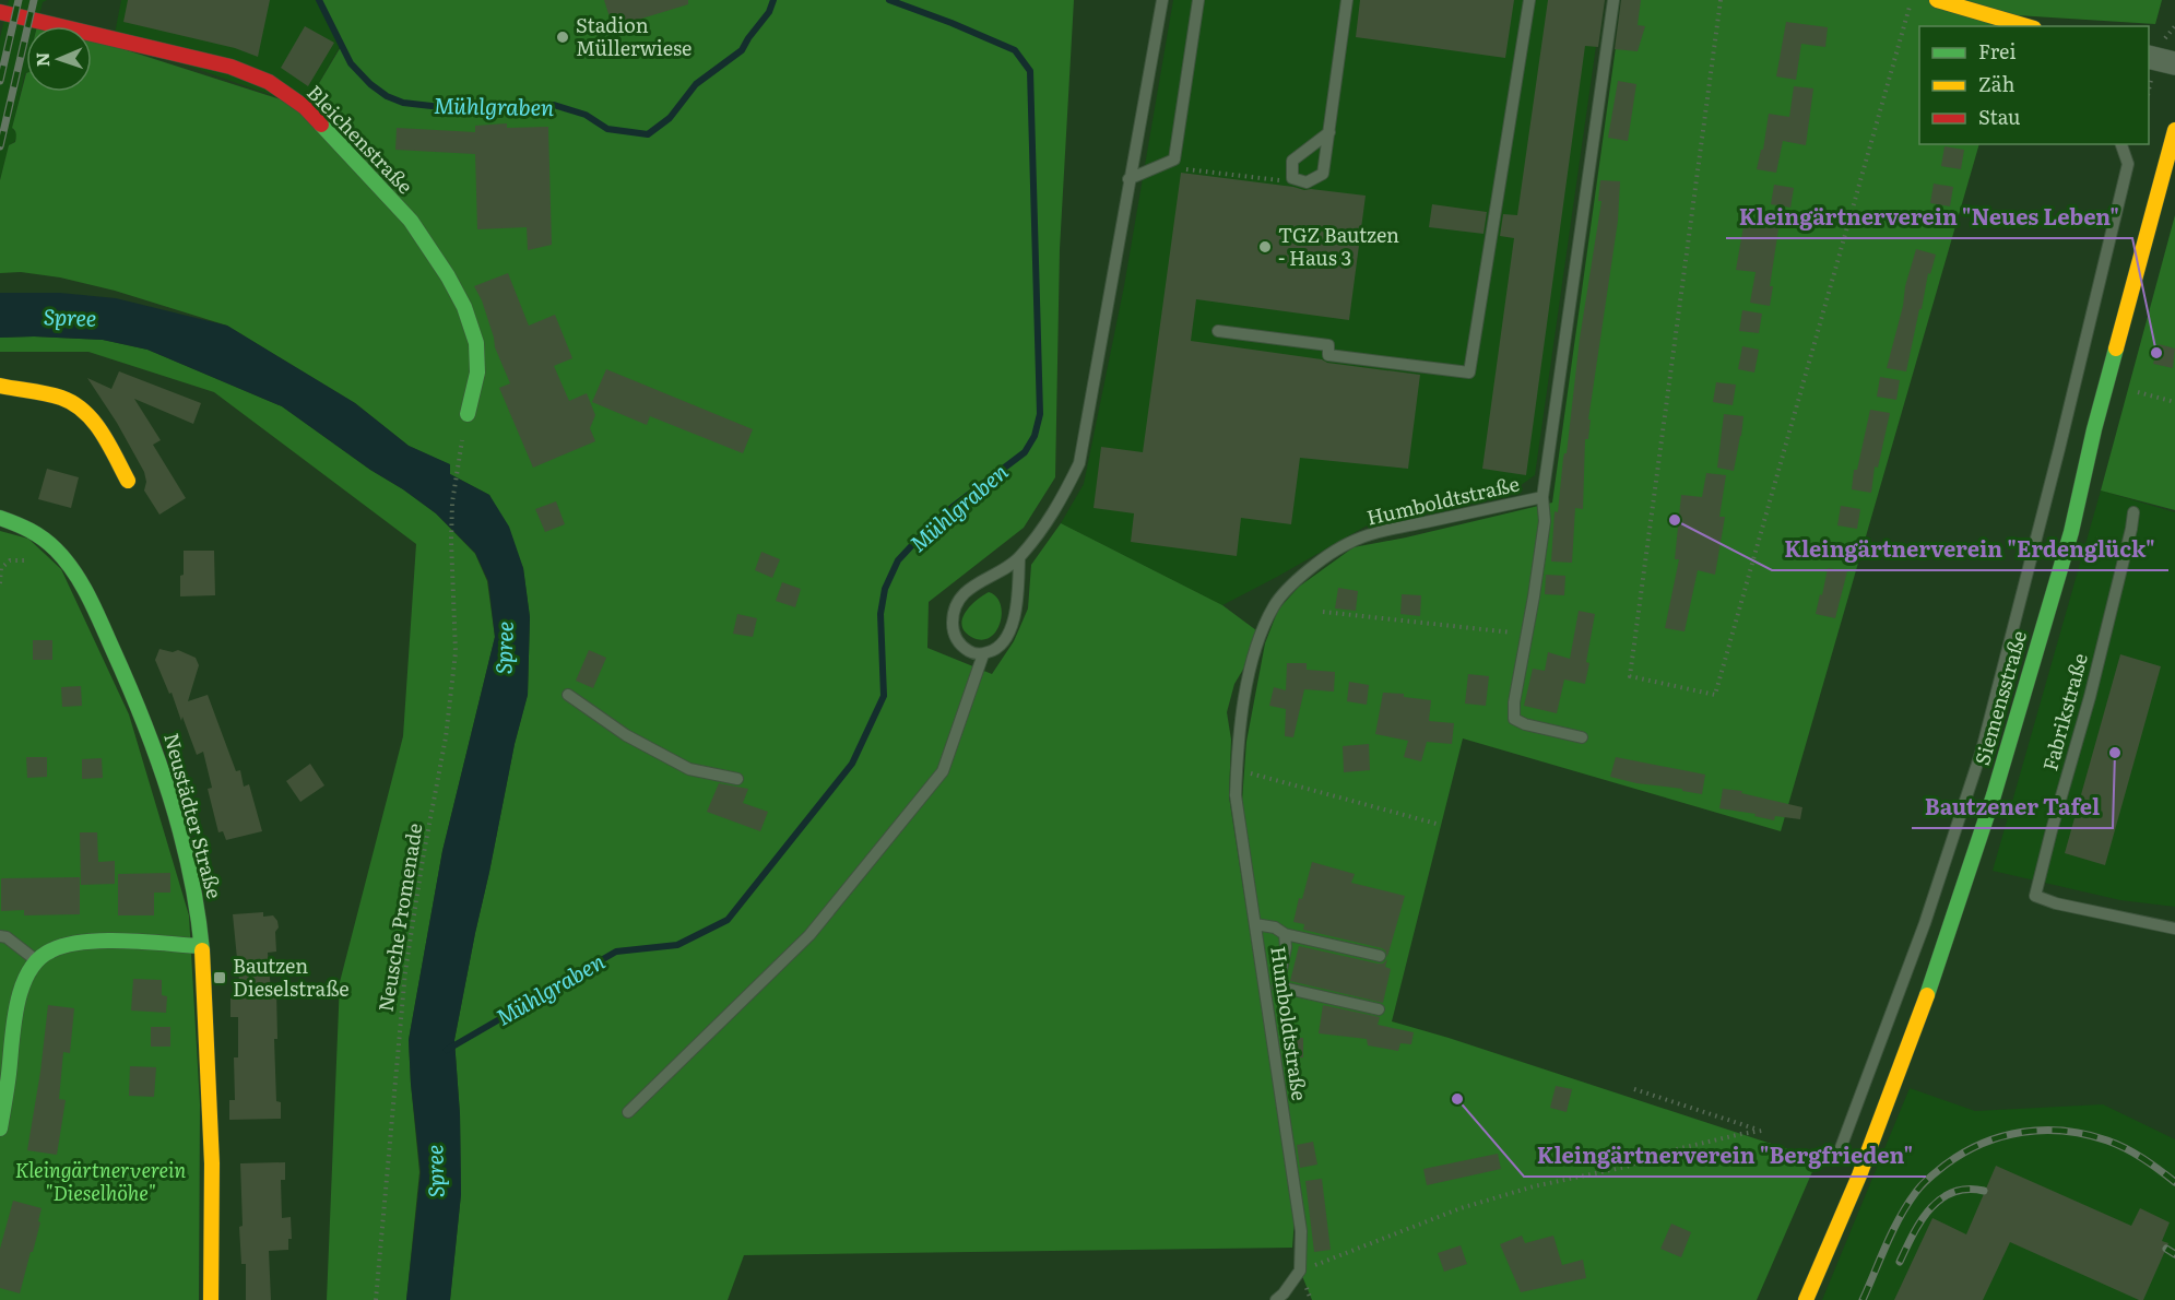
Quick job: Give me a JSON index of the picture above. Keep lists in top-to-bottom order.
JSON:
{
  "streets": {
    "street": ["Bleichenstraße", "Siemensstraße", "Neustädter Straße"],
    "lane": ["Humboldtstraße", "Fabrikstraße"],
    "path": ["Neusche Promenade"]
  },
  "water": ["Mühlgraben", "Spree"],
  "parks": ["Kleingärtnerverein \"Dieselhöhe\""],
  "places": {
    "other": [
      "Stadion Müllerwiese",
      "TGZ Bautzen - Haus 3",
      "Kleingärtnerverein \"Neues Leben\"",
      "Kleingärtnerverein \"Erdenglück\"",
      "Bautzener Tafel",
      "Kleingärtnerverein \"Bergfrieden\""
    ],
    "transit": ["Bautzen Dieselstraße"]
  },
  "legend": ["Frei", "Zäh", "Stau"],
  "north": "left"
}
